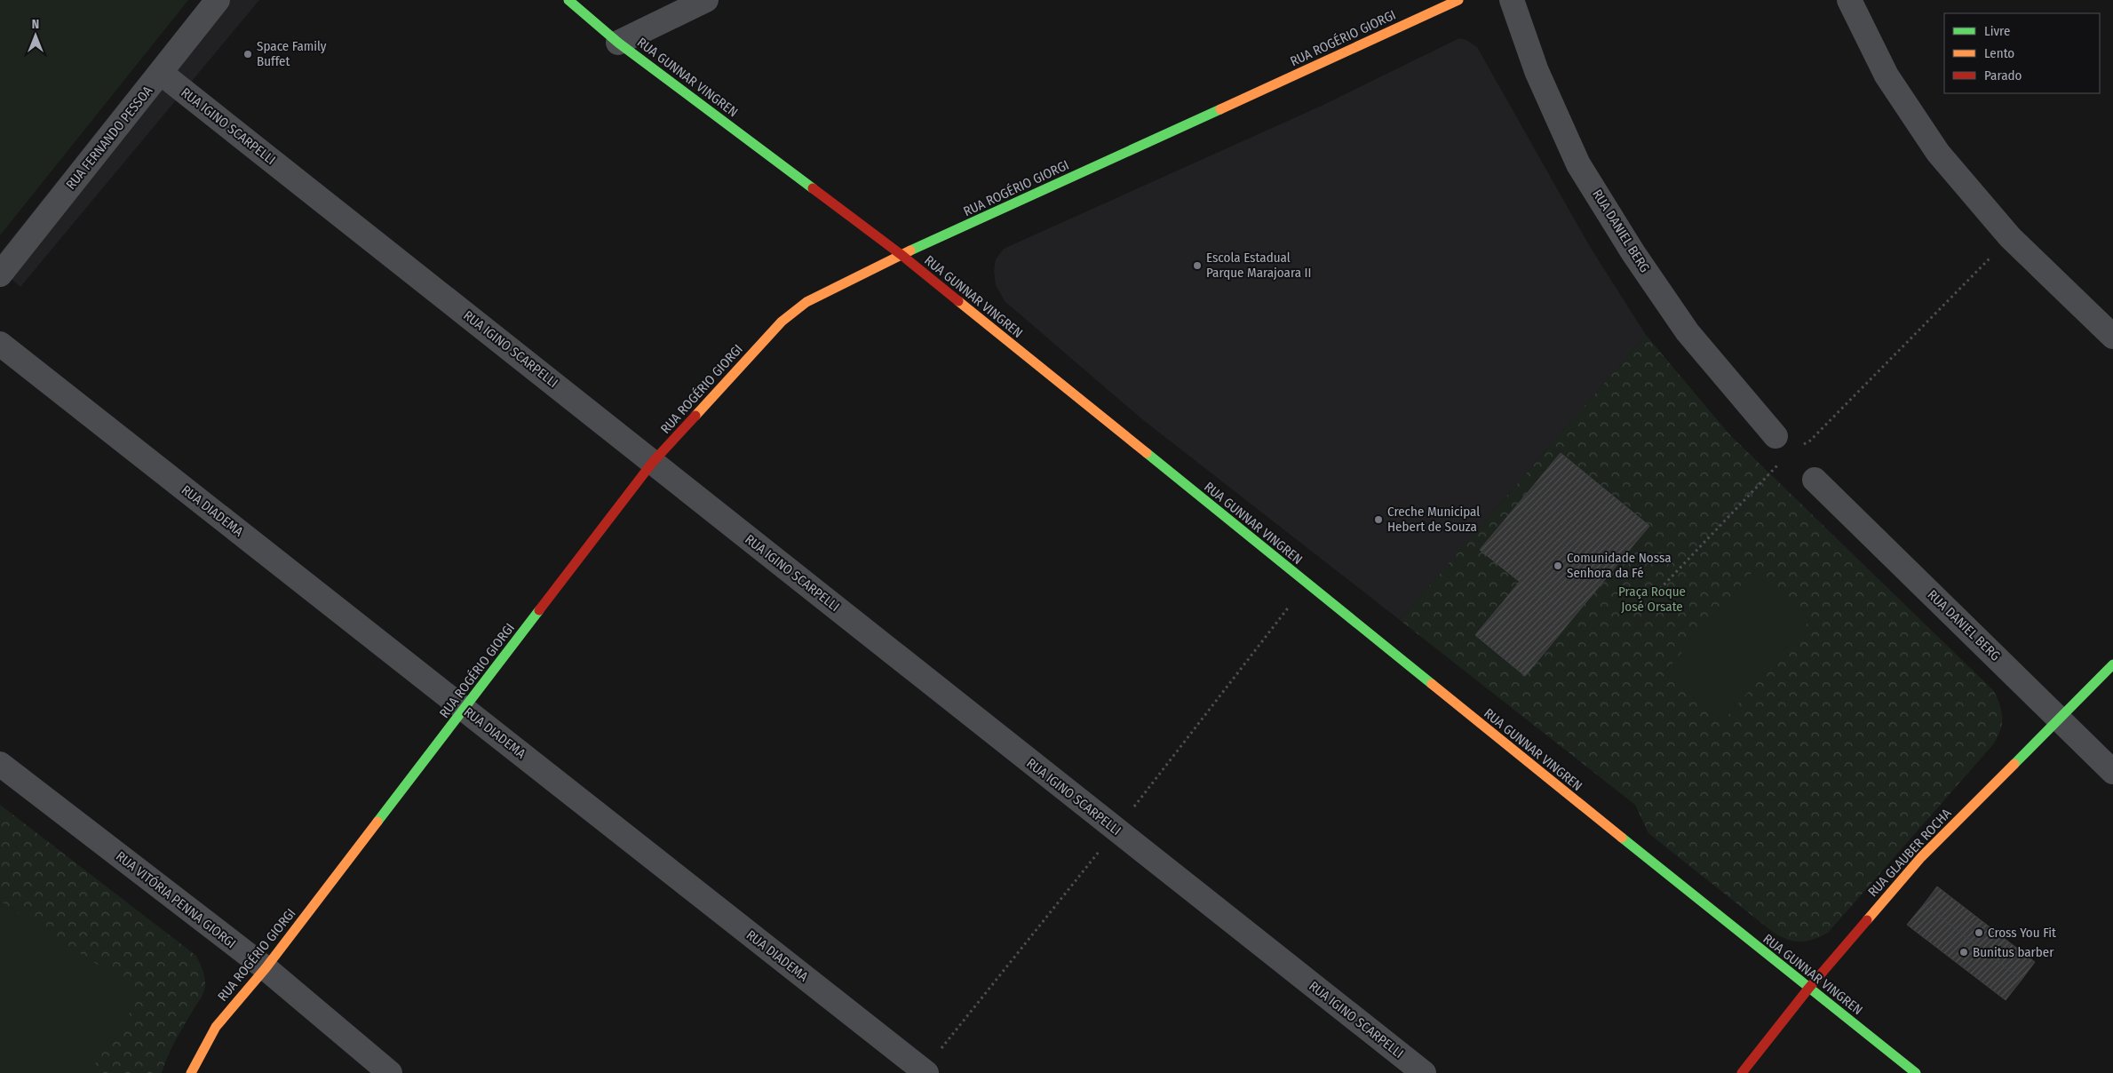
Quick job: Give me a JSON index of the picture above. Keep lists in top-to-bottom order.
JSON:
{
  "streets": {
    "street": [
      "RUA ROGÉRIO GIORGI",
      "RUA GUNNAR VINGREN",
      "RUA IGINO SCARPELLI",
      "RUA FERNANDO PESSOA",
      "RUA DANIEL BERG",
      "RUA DIADEMA",
      "RUA GLAUBER ROCHA",
      "RUA VITÓRIA PENNA GIORGI"
    ]
  },
  "crossings": [
    ["RUA ROGÉRIO GIORGI", "RUA GUNNAR VINGREN"],
    ["RUA ROGÉRIO GIORGI", "RUA IGINO SCARPELLI"],
    ["RUA ROGÉRIO GIORGI", "RUA DIADEMA"],
    ["RUA ROGÉRIO GIORGI", "RUA VITÓRIA PENNA GIORGI"],
    ["RUA GUNNAR VINGREN", "RUA GLAUBER ROCHA"],
    ["RUA IGINO SCARPELLI", "RUA FERNANDO PESSOA"],
    ["RUA DANIEL BERG", "RUA GLAUBER ROCHA"]
  ],
  "parks": ["Praça Roque José Orsate"],
  "places": [
    "Space Family Buffet",
    "Escola Estadual Parque Marajoara II",
    "Creche Municipal Hebert de Souza",
    "Comunidade Nossa Senhora da Fé",
    "Cross You Fit",
    "Bunitus barber"
  ],
  "legend": ["Livre", "Lento", "Parado"],
  "north": "top"
}
